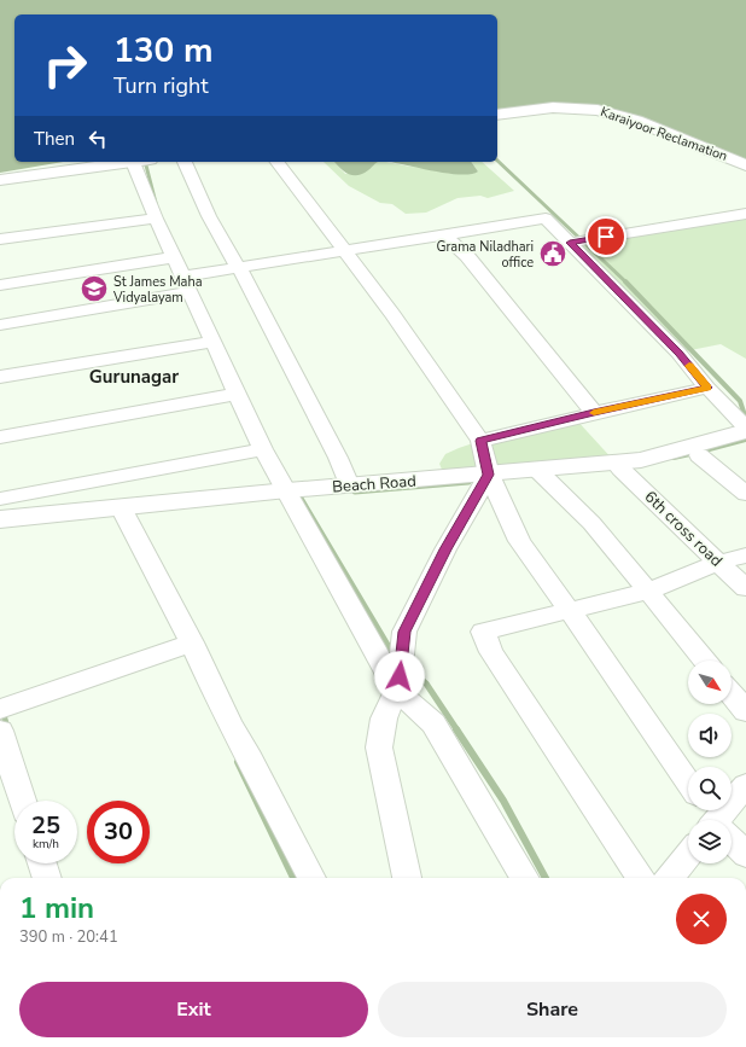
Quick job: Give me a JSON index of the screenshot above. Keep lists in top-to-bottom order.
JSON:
{
  "streets": {
    "main road": ["Karaiyoor Reclamation", "Beach Road"],
    "street": ["6th cross road"]
  },
  "districts": ["Gurunagar"],
  "places": {
    "public building": ["Grama Niladhari office"],
    "school or university": ["St James Maha Vidyalayam"]
  },
  "north": "bottom right",
  "page": {
    "turn": ["130 m", "Turn right"],
    "then": "Then",
    "speed": "25 km/h",
    "limit": "30",
    "heading": ["1 min", "390 m · 20:41"],
    "buttons": ["Exit", "Share"]
  }
}
